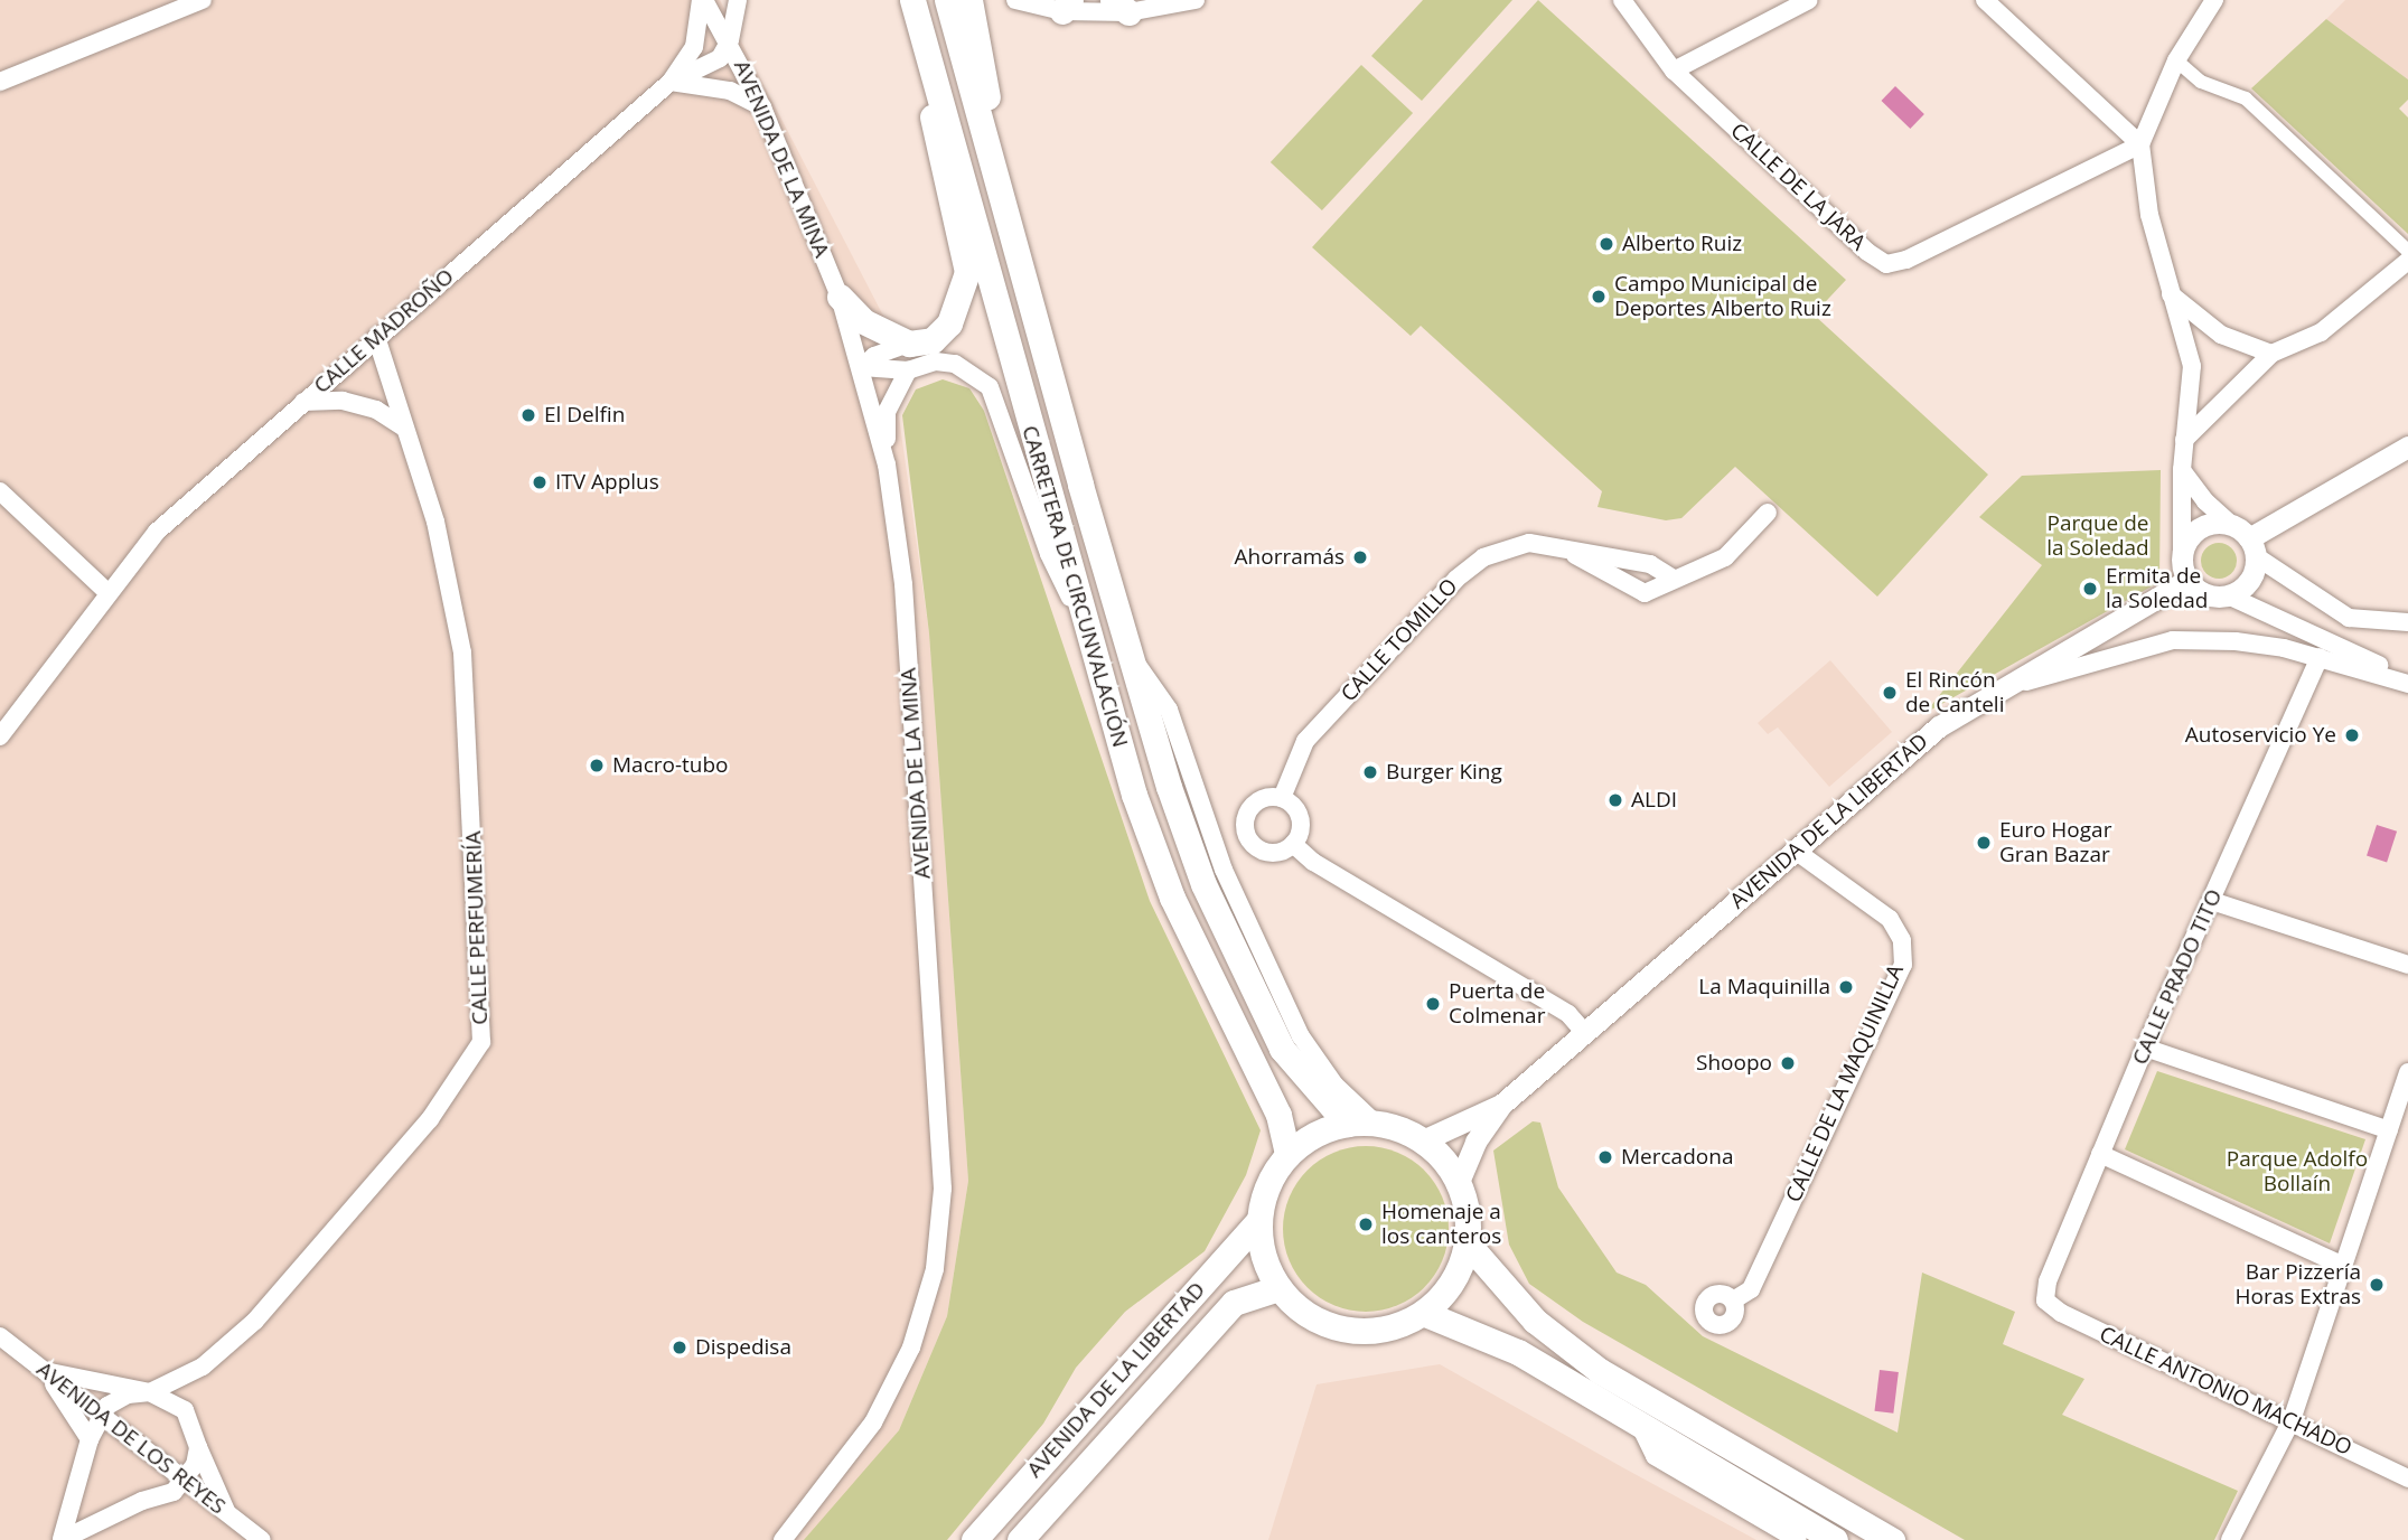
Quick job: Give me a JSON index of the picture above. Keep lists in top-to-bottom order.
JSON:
{
  "streets": {
    "main road": ["CARRETERA DE CIRCUNVALACIÓN", "AVENIDA DE LA LIBERTAD"],
    "street": [
      "AVENIDA DE LA MINA",
      "CALLE DE LA JARA",
      "CALLE MADROÑO",
      "CALLE TOMILLO",
      "CALLE PERFUMERÍA",
      "CALLE PRADO TITO",
      "CALLE DE LA MAQUINILLA",
      "CALLE ANTONIO MACHADO",
      "AVENIDA DE LOS REYES"
    ]
  },
  "crossings": [
    ["AVENIDA DE LA MINA", "CALLE MADROÑO"],
    ["CALLE MADROÑO", "CALLE PERFUMERÍA"],
    ["CARRETERA DE CIRCUNVALACIÓN", "AVENIDA DE LA LIBERTAD"],
    ["AVENIDA DE LA LIBERTAD", "CALLE DE LA MAQUINILLA"],
    ["CALLE PERFUMERÍA", "AVENIDA DE LOS REYES"],
    ["CALLE PRADO TITO", "CALLE ANTONIO MACHADO"]
  ],
  "parks": ["Parque de la Soledad", "Parque Adolfo Bollaín"],
  "places": [
    "Alberto Ruiz",
    "Campo Municipal de Deportes Alberto Ruiz",
    "El Delfin",
    "ITV Applus",
    "Ahorramás",
    "Ermita de la Soledad",
    "El Rincón de Canteli",
    "Autoservicio Ye",
    "Macro-tubo",
    "Burger King",
    "ALDI",
    "Euro Hogar Gran Bazar",
    "La Maquinilla",
    "Puerta de Colmenar",
    "Shoopo",
    "Mercadona",
    "Homenaje a los canteros",
    "Bar Pizzería Horas Extras",
    "Dispedisa"
  ]
}
